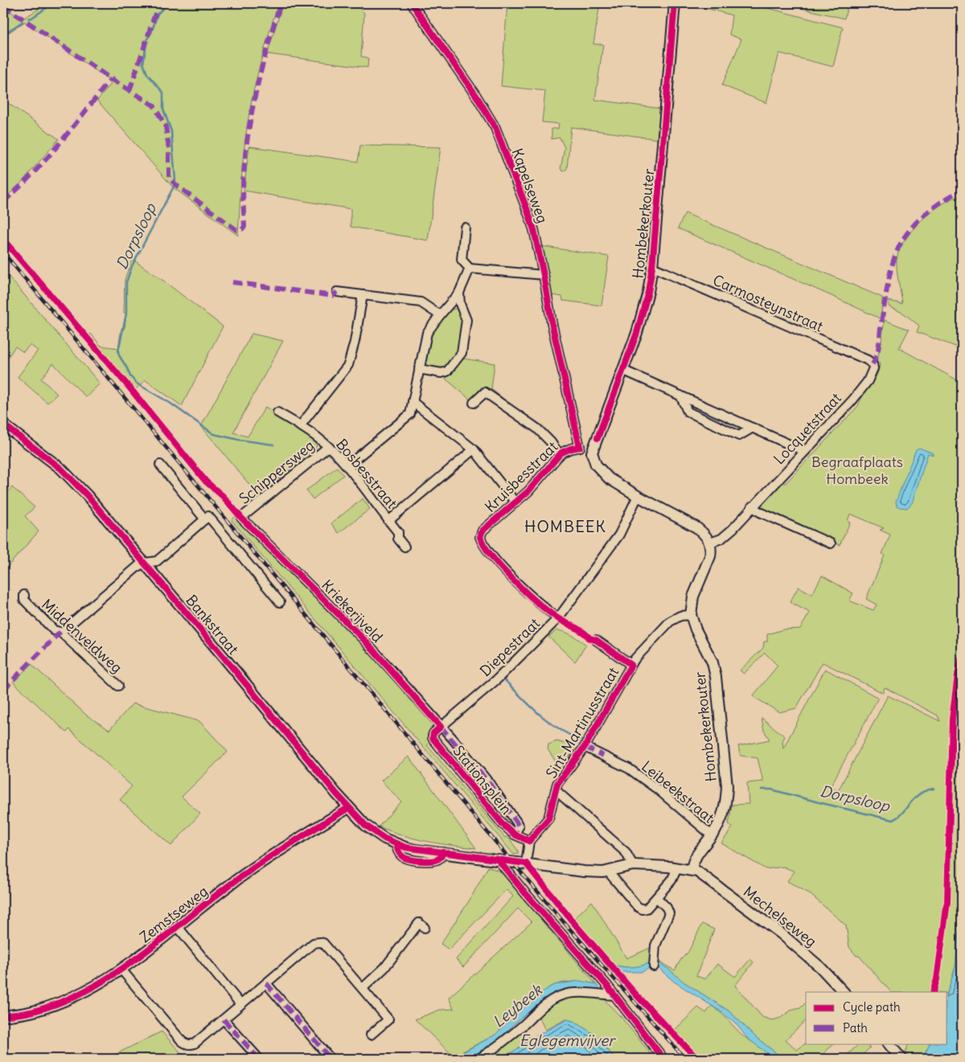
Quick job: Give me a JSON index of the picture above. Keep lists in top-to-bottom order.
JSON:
{
  "streets": {
    "street": [
      "Kapelseweg",
      "Hombekerkouter",
      "Carmosteynstraat",
      "Locquetstraat",
      "Schippersweg",
      "Bosbesstraat",
      "Kruisbesstraat",
      "Kriekerijveld",
      "Bankstraat",
      "Middenveldweg",
      "Diepestraat",
      "Sint-Martinusstraat",
      "Stationsplein",
      "Leibeekstraat",
      "Zemstseweg",
      "Mechelseweg"
    ]
  },
  "crossings": [
    ["Kapelseweg", "Kruisbesstraat"],
    ["Hombekerkouter", "Carmosteynstraat"],
    ["Hombekerkouter", "Locquetstraat"],
    ["Hombekerkouter", "Bankstraat"],
    ["Hombekerkouter", "Sint-Martinusstraat"],
    ["Hombekerkouter", "Leibeekstraat"],
    ["Hombekerkouter", "Mechelseweg"],
    ["Carmosteynstraat", "Locquetstraat"],
    ["Schippersweg", "Bosbesstraat"],
    ["Schippersweg", "Kriekerijveld"],
    ["Kruisbesstraat", "Diepestraat"],
    ["Kriekerijveld", "Diepestraat"],
    ["Kriekerijveld", "Stationsplein"],
    ["Bankstraat", "Middenveldweg"],
    ["Bankstraat", "Zemstseweg"],
    ["Bankstraat", "Mechelseweg"],
    ["Diepestraat", "Stationsplein"],
    ["Sint-Martinusstraat", "Stationsplein"],
    ["Sint-Martinusstraat", "Leibeekstraat"]
  ],
  "districts": ["HOMBEEK"],
  "water": ["Dorpsloop", "Leybeek", "Eglegemvijver"],
  "parks": ["Begraafplaats Hombeek"],
  "legend": ["Cycle path", "Path"]
}
